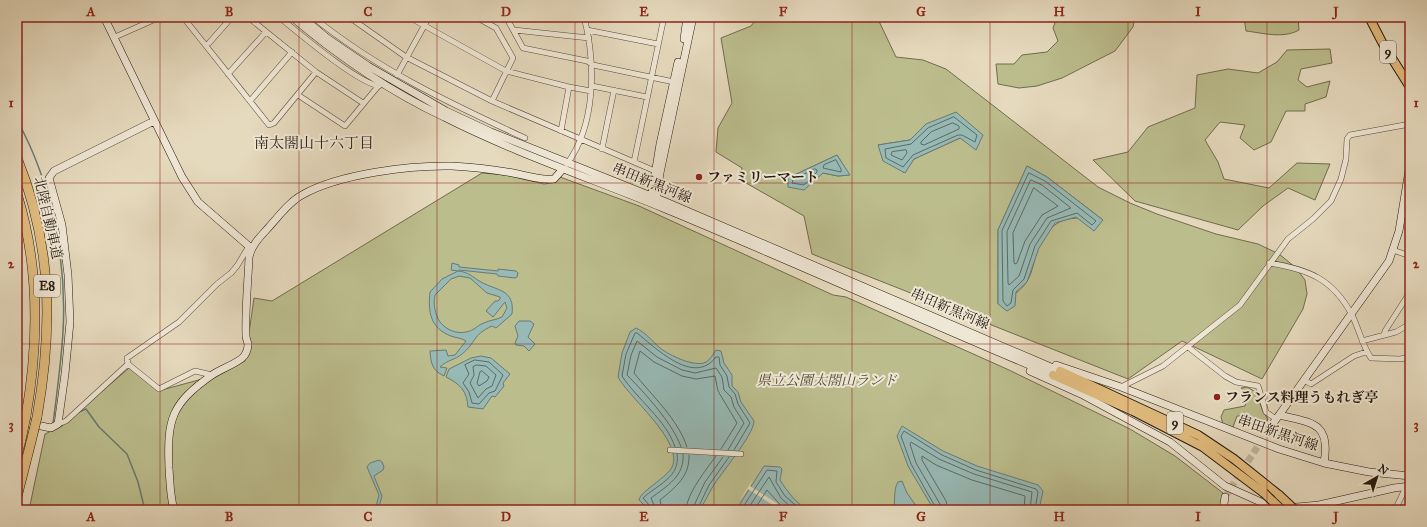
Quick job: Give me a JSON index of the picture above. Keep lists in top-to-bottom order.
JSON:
{
  "streets": {
    "highway": ["北陸自動車道", "E8"],
    "main road": ["9", "串田新黒河線"]
  },
  "crossings": [
    ["9", "串田新黒河線"]
  ],
  "districts": ["南太閤山十六丁目"],
  "parks": ["県立公園太閤山ランド"],
  "places": ["ファミリーマート", "フランス料理うもれぎ亭"],
  "north": "top right",
  "grid": {
    "columns": [
      "A",
      "B",
      "C",
      "D",
      "E",
      "F",
      "G",
      "H",
      "I",
      "J"
    ],
    "rows": ["1", "2", "3"]
  }
}
